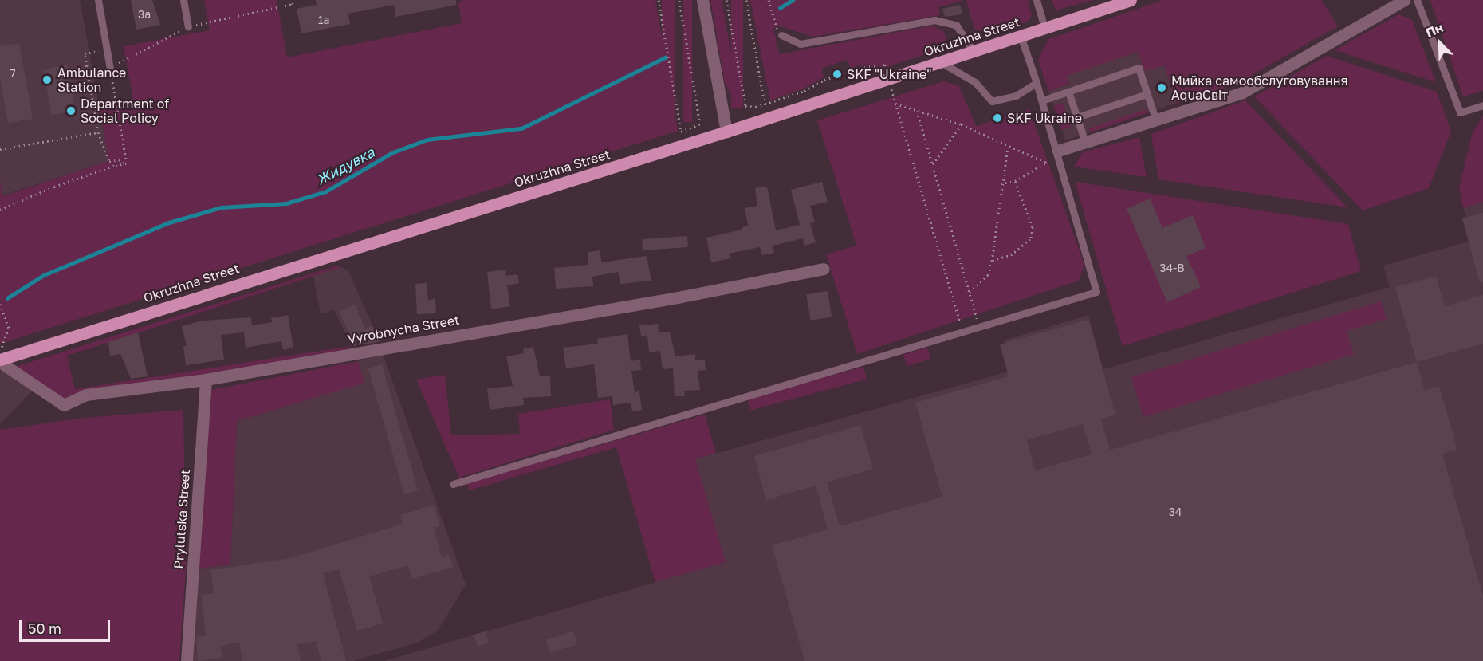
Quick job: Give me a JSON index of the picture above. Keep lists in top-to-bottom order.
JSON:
{
  "streets": {
    "main road": ["Okruzhna Street"],
    "street": ["Vyrobnycha Street", "Prylutska Street"]
  },
  "crossings": [
    ["Okruzhna Street", "Vyrobnycha Street"],
    ["Vyrobnycha Street", "Prylutska Street"]
  ],
  "water": ["Жидувка"],
  "places": [
    "SKF \"Ukraine\"",
    "Ambulance Station",
    "Мийка самообслуговування AquaСвіт",
    "Department of Social Policy",
    "SKF Ukraine"
  ],
  "house_numbers": [
    "3а",
    "1а",
    "7",
    "34-В",
    "34"
  ],
  "scale_bar": "50 m",
  "north": "top left"
}
